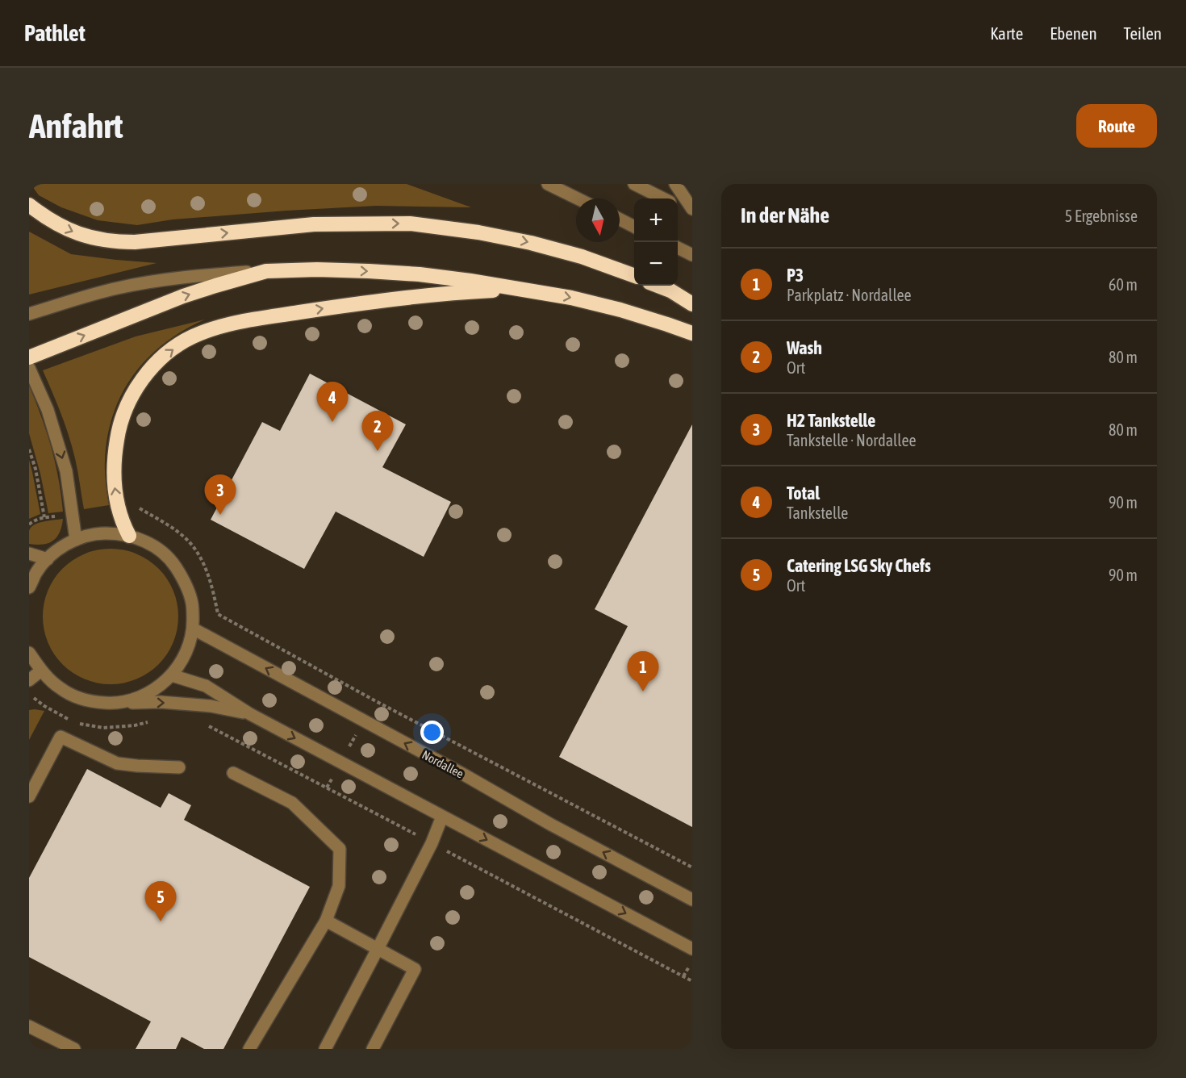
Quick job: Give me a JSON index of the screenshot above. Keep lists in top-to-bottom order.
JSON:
{
  "streets": {
    "street": ["Nordallee"]
  },
  "north": "bottom",
  "page": {
    "header": "Pathlet",
    "nav": ["Karte", "Ebenen", "Teilen"],
    "buttons": "Route",
    "title": "Anfahrt",
    "heading": ["In der Nähe", "5 Ergebnisse"],
    "map_buttons": ["+", "−"],
    "list": [
      {
        "mark": "1",
        "name": "P3",
        "note": "Parkplatz · Nordallee",
        "value": "60 m"
      },
      {
        "mark": "2",
        "name": "Wash",
        "note": "Ort",
        "value": "80 m"
      },
      {
        "mark": "3",
        "name": "H2 Tankstelle",
        "note": "Tankstelle · Nordallee",
        "value": "80 m"
      },
      {
        "mark": "4",
        "name": "Total",
        "note": "Tankstelle",
        "value": "90 m"
      },
      {
        "mark": "5",
        "name": "Catering LSG Sky Chefs",
        "note": "Ort",
        "value": "90 m"
      }
    ],
    "pins": [
      "4",
      "2",
      "3",
      "1",
      "5"
    ]
  }
}
